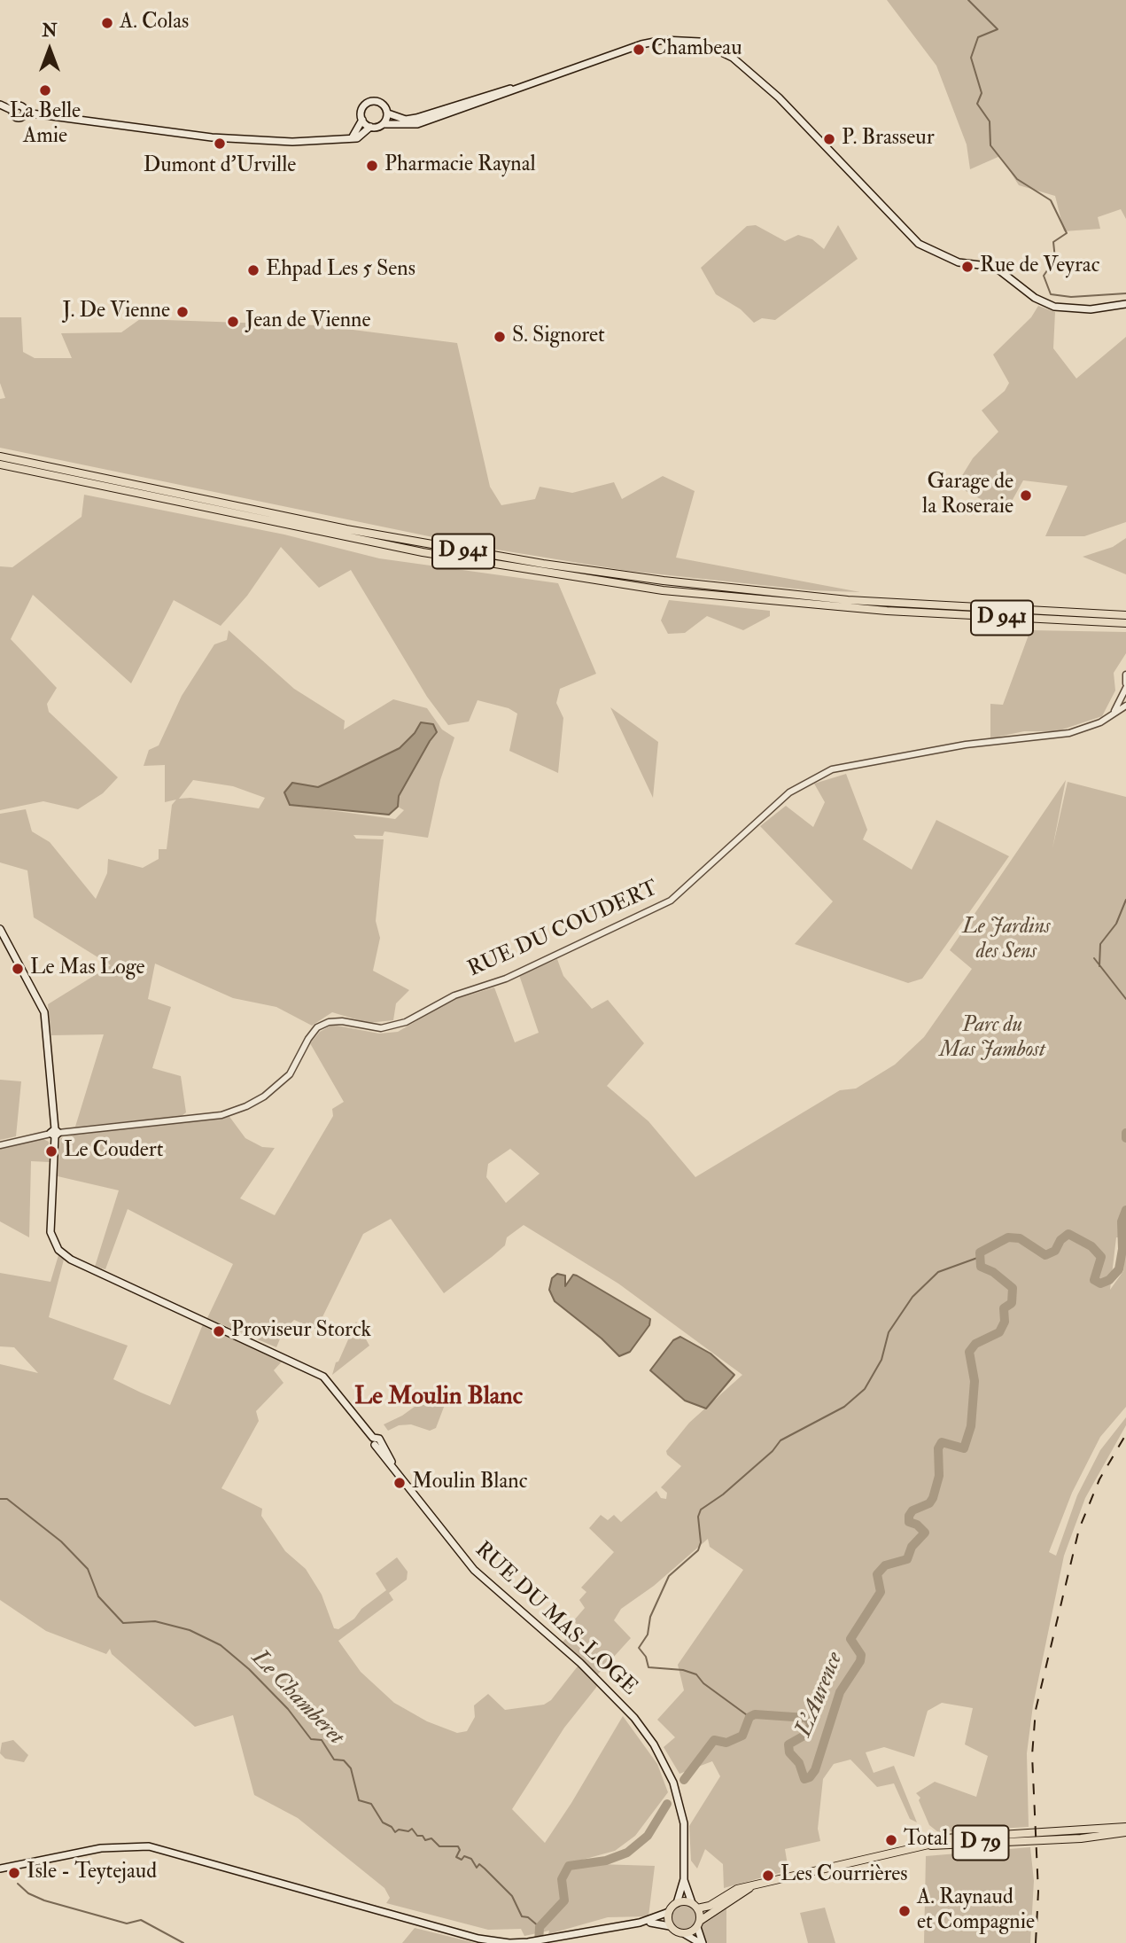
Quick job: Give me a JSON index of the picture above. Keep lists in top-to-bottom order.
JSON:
{
  "streets": {
    "main road": ["D 941", "RUE DU MAS-LOGE", "D 79"],
    "street": ["RUE DU COUDERT"]
  },
  "crossings": [
    ["RUE DU COUDERT", "RUE DU MAS-LOGE"],
    ["RUE DU MAS-LOGE", "D 79"]
  ],
  "districts": ["Le Moulin Blanc"],
  "water": ["L'Aurence", "Le Chamberet"],
  "parks": ["Le Jardins des Sens", "Parc du Mas Jambost"],
  "places": [
    "A. Colas",
    "Chambeau",
    "La Belle Amie",
    "P. Brasseur",
    "Dumont d'Urville",
    "Pharmacie Raynal",
    "Rue de Veyrac",
    "Ehpad Les 5 Sens",
    "J. De Vienne",
    "Jean de Vienne",
    "S. Signoret",
    "Garage de la Roseraie",
    "Le Mas Loge",
    "Le Coudert",
    "Proviseur Storck",
    "Moulin Blanc",
    "Total",
    "Isle - Teytejaud",
    "Les Courrières",
    "A. Raynaud et Compagnie"
  ],
  "north": "top"
}
